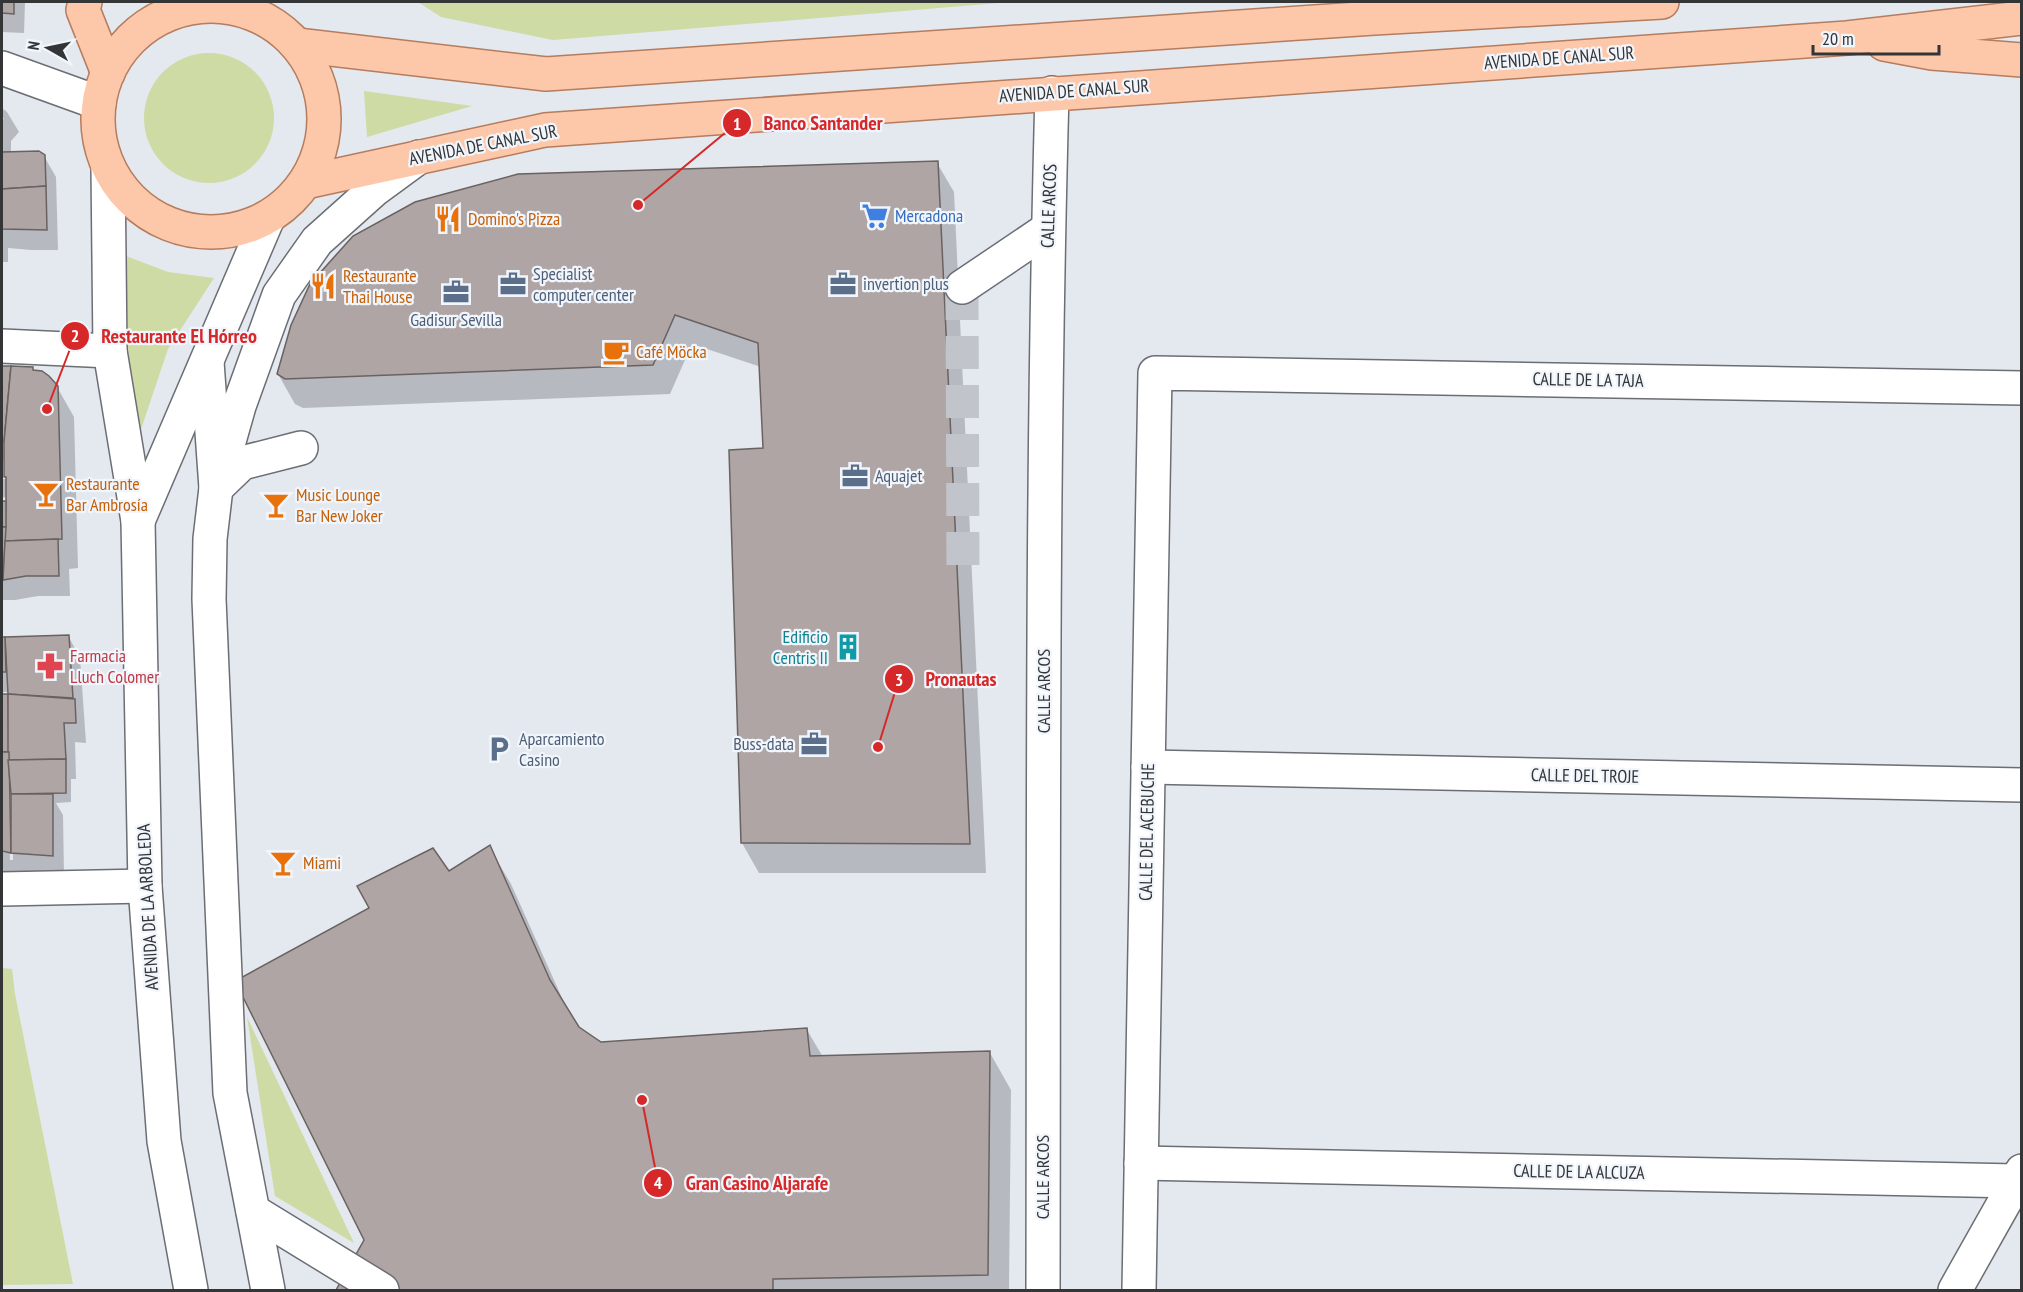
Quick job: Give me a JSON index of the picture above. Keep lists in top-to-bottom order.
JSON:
{
  "streets": {
    "main road": ["AVENIDA DE CANAL SUR"],
    "street": [
      "CALLE ARCOS",
      "CALLE DE LA TAJA",
      "CALLE DEL TROJE",
      "CALLE DEL ACEBUCHE",
      "AVENIDA DE LA ARBOLEDA",
      "CALLE DE LA ALCUZA"
    ]
  },
  "crossings": [
    ["AVENIDA DE CANAL SUR", "CALLE ARCOS"],
    ["CALLE DE LA TAJA", "CALLE DEL ACEBUCHE"],
    ["CALLE DEL TROJE", "CALLE DEL ACEBUCHE"],
    ["CALLE DEL ACEBUCHE", "CALLE DE LA ALCUZA"]
  ],
  "places": {
    "other": [
      "Banco Santander",
      "Restaurante El Hórreo",
      "Pronautas",
      "Gran Casino Aljarafe"
    ],
    "supermarket": ["Mercadona"],
    "restaurant": ["Domino's Pizza", "Restaurante Thai House"],
    "office": [
      "Specialist computer center",
      "invertion plus",
      "Gadisur Sevilla",
      "Aquajet",
      "Buss-data"
    ],
    "cafe": ["Café Möcka"],
    "bar": ["Restaurante Bar Ambrosía", "Music Lounge Bar New Joker", "Miami"],
    "building": ["Edificio Centris II"],
    "pharmacy": ["Farmacia Lluch Colomer"],
    "parking": ["Aparcamiento Casino"]
  },
  "scale_bar": "20 m",
  "north": "left"
}
